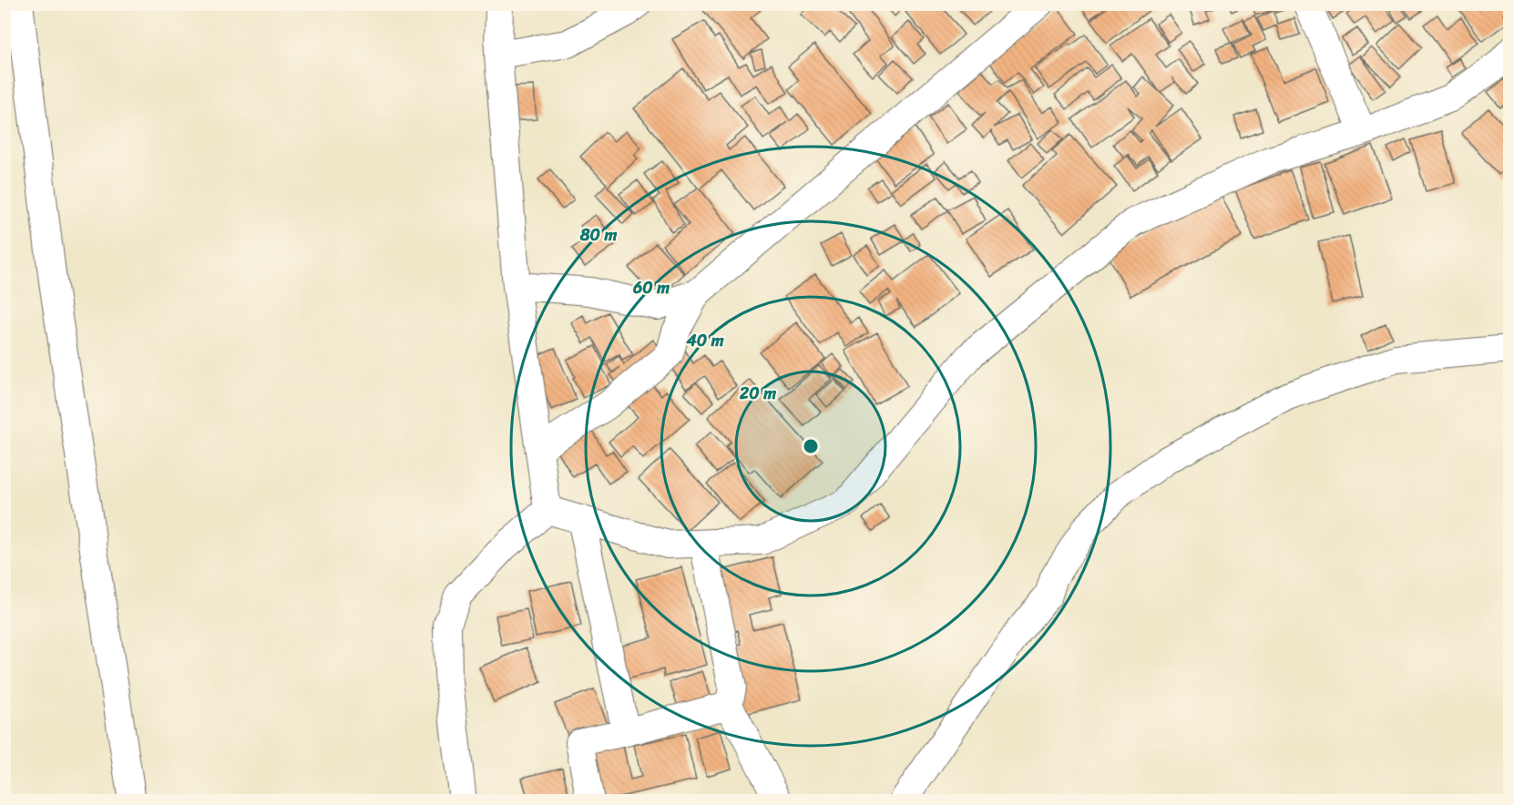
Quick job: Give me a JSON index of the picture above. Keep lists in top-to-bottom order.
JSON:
{
  "rings": [
    "80 m",
    "60 m",
    "40 m",
    "20 m"
  ]
}
